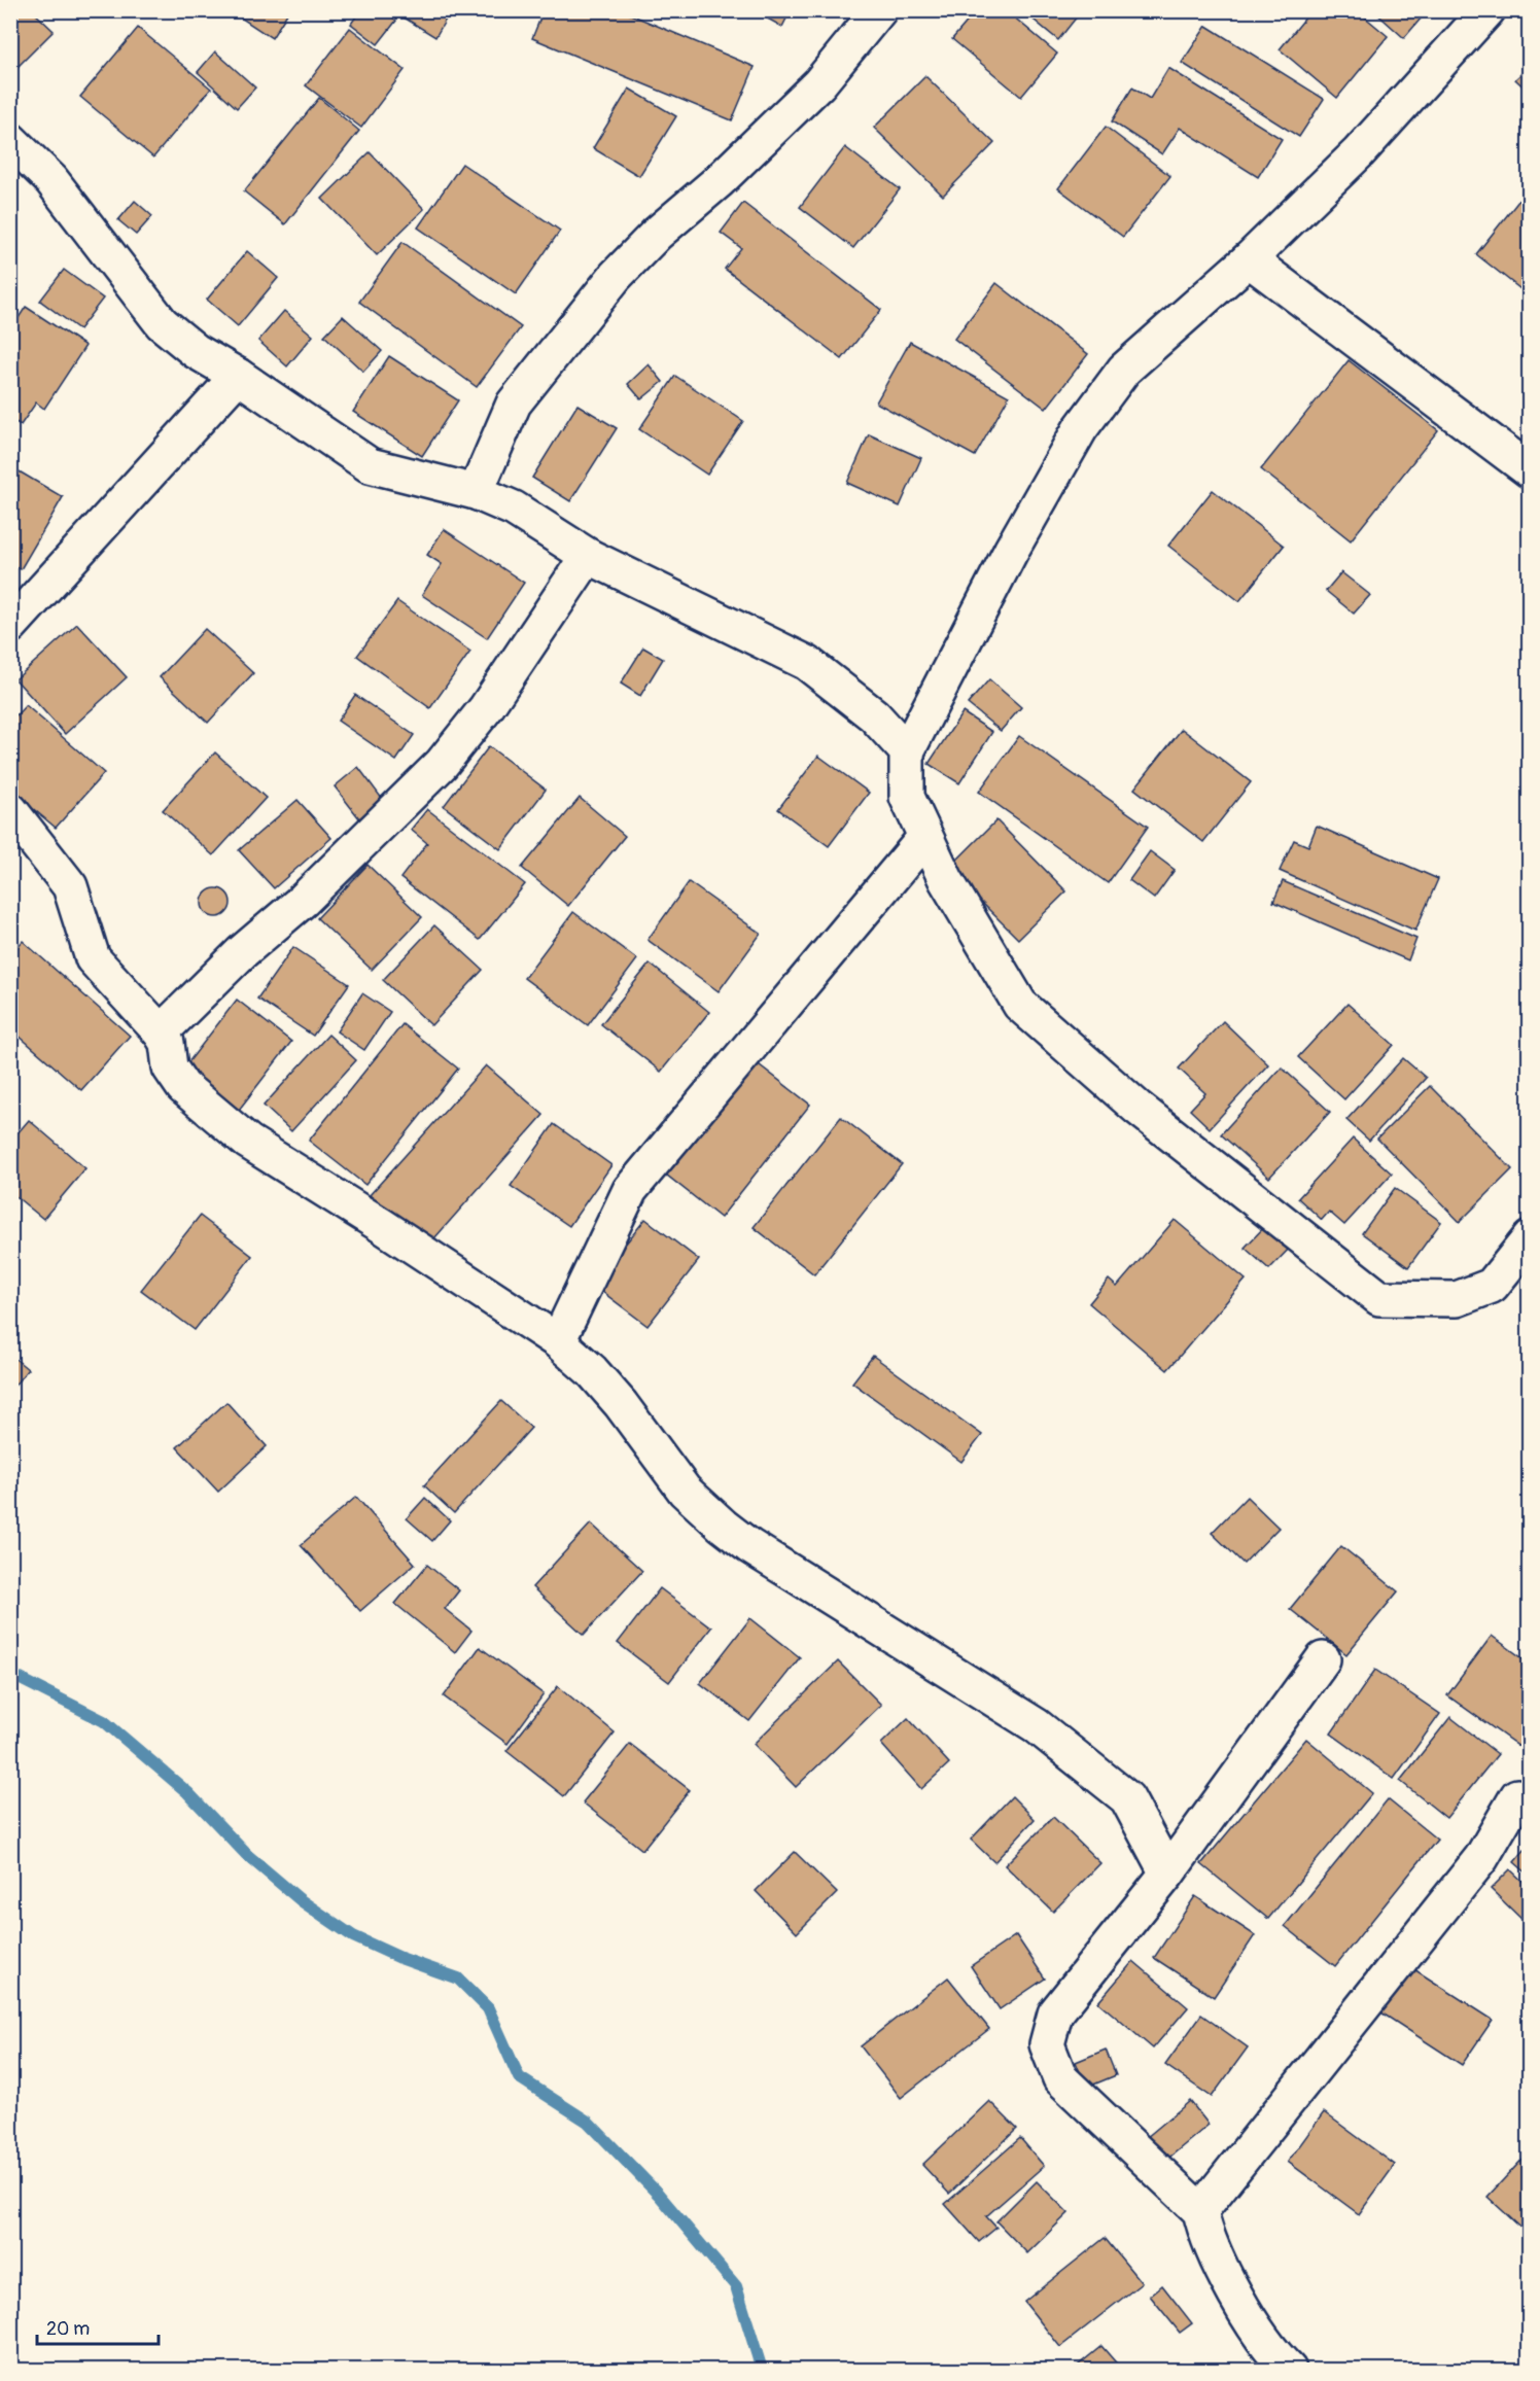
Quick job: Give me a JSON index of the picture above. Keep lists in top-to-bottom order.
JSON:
{
  "scale_bar": "20 m"
}
